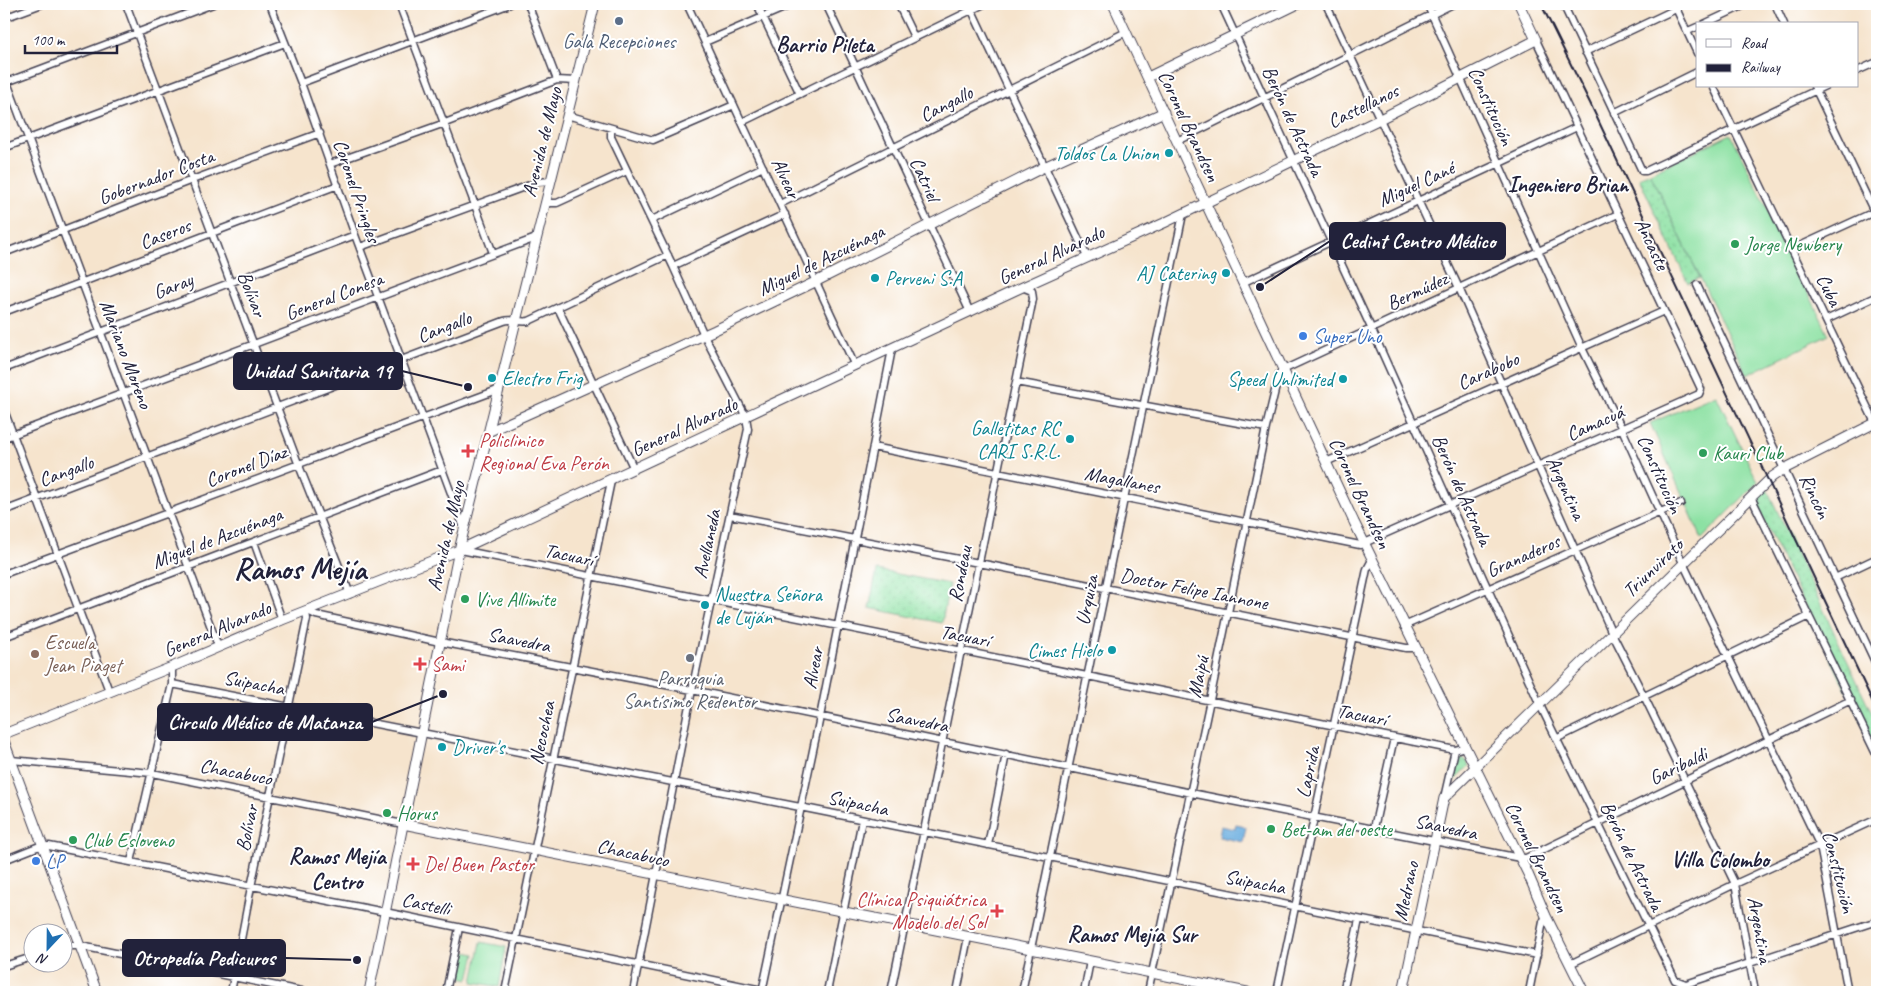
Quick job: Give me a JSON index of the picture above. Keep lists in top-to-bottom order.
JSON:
{
  "streets": {
    "street": [
      "Cangallo",
      "Castellanos",
      "Constitución",
      "Berón de Astrada",
      "Coronel Brandsen",
      "Avenida de Mayo",
      "Gobernador Costa",
      "Alvear",
      "Catriel",
      "Miguel Cané",
      "Coronel Pringles",
      "Caseros",
      "Ancaste",
      "General Alvarado",
      "Miguel de Azcuénaga",
      "Garay",
      "Cuba",
      "Bermúdez",
      "Bolívar",
      "General Conesa",
      "Mariano Moreno",
      "Carabobo",
      "Camacuá",
      "Coronel Díaz",
      "Magallanes",
      "Argentina",
      "Rincón",
      "Avellaneda",
      "Tacuarí",
      "Granaderos",
      "Triunvirato",
      "Rondeau",
      "Doctor Felipe Iannone",
      "Urquiza",
      "Saavedra",
      "Maipú",
      "Suipacha",
      "Necochea",
      "Garibaldi",
      "Chacabuco",
      "Laprida",
      "Medrano",
      "Castelli"
    ]
  },
  "crossings": [
    ["Cangallo", "Coronel Brandsen"],
    ["Cangallo", "Avenida de Mayo"],
    ["Cangallo", "Alvear"],
    ["Cangallo", "Catriel"],
    ["Cangallo", "Coronel Pringles"],
    ["Cangallo", "Bolívar"],
    ["Cangallo", "Mariano Moreno"],
    ["Cangallo", "Avellaneda"],
    ["Castellanos", "Constitución"],
    ["Castellanos", "Berón de Astrada"],
    ["Castellanos", "Coronel Brandsen"],
    ["Castellanos", "Ancaste"],
    ["Castellanos", "General Alvarado"],
    ["Castellanos", "Argentina"],
    ["Constitución", "Miguel Cané"],
    ["Constitución", "Bermúdez"],
    ["Constitución", "Carabobo"],
    ["Constitución", "Camacuá"],
    ["Constitución", "Granaderos"],
    ["Constitución", "Triunvirato"],
    ["Constitución", "Garibaldi"],
    ["Berón de Astrada", "Miguel Cané"],
    ["Berón de Astrada", "Bermúdez"],
    ["Berón de Astrada", "Carabobo"],
    ["Berón de Astrada", "Camacuá"],
    ["Berón de Astrada", "Argentina"],
    ["Berón de Astrada", "Granaderos"],
    ["Berón de Astrada", "Triunvirato"],
    ["Berón de Astrada", "Garibaldi"],
    ["Coronel Brandsen", "Miguel Cané"],
    ["Coronel Brandsen", "General Alvarado"],
    ["Coronel Brandsen", "Miguel de Azcuénaga"],
    ["Coronel Brandsen", "Bermúdez"],
    ["Coronel Brandsen", "Carabobo"],
    ["Coronel Brandsen", "Camacuá"],
    ["Coronel Brandsen", "Magallanes"],
    ["Coronel Brandsen", "Tacuarí"],
    ["Coronel Brandsen", "Granaderos"],
    ["Coronel Brandsen", "Triunvirato"],
    ["Coronel Brandsen", "Doctor Felipe Iannone"],
    ["Coronel Brandsen", "Saavedra"],
    ["Coronel Brandsen", "Maipú"],
    ["Coronel Brandsen", "Garibaldi"],
    ["Coronel Brandsen", "Laprida"],
    ["Avenida de Mayo", "Coronel Pringles"],
    ["Avenida de Mayo", "General Alvarado"],
    ["Avenida de Mayo", "Miguel de Azcuénaga"],
    ["Avenida de Mayo", "General Conesa"],
    ["Avenida de Mayo", "Coronel Díaz"],
    ["Avenida de Mayo", "Tacuarí"],
    ["Avenida de Mayo", "Saavedra"],
    ["Avenida de Mayo", "Suipacha"],
    ["Avenida de Mayo", "Chacabuco"],
    ["Avenida de Mayo", "Castelli"],
    ["Gobernador Costa", "Coronel Pringles"],
    ["Gobernador Costa", "Bolívar"],
    ["Gobernador Costa", "Mariano Moreno"],
    ["Alvear", "General Alvarado"],
    ["Alvear", "Miguel de Azcuénaga"],
    ["Alvear", "Magallanes"],
    ["Alvear", "Tacuarí"],
    ["Alvear", "Doctor Felipe Iannone"],
    ["Alvear", "Saavedra"],
    ["Alvear", "Suipacha"],
    ["Alvear", "Chacabuco"],
    ["Alvear", "Castelli"],
    ["Catriel", "General Alvarado"],
    ["Catriel", "Miguel de Azcuénaga"],
    ["Miguel Cané", "Ancaste"],
    ["Miguel Cané", "Argentina"],
    ["Coronel Pringles", "Caseros"],
    ["Coronel Pringles", "Miguel de Azcuénaga"],
    ["Coronel Pringles", "Garay"],
    ["Coronel Pringles", "General Conesa"],
    ["Coronel Pringles", "Coronel Díaz"],
    ["Caseros", "Bolívar"],
    ["Caseros", "Mariano Moreno"],
    ["Ancaste", "Bermúdez"],
    ["Ancaste", "Carabobo"],
    ["Ancaste", "Camacuá"],
    ["General Alvarado", "Bolívar"],
    ["General Alvarado", "Mariano Moreno"],
    ["General Alvarado", "Avellaneda"],
    ["General Alvarado", "Tacuarí"],
    ["General Alvarado", "Rondeau"],
    ["General Alvarado", "Urquiza"],
    ["General Alvarado", "Saavedra"],
    ["General Alvarado", "Necochea"],
    ["Miguel de Azcuénaga", "Bolívar"],
    ["Miguel de Azcuénaga", "Mariano Moreno"],
    ["Miguel de Azcuénaga", "Avellaneda"],
    ["Garay", "Bolívar"],
    ["Garay", "Mariano Moreno"],
    ["Cuba", "Triunvirato"],
    ["Bermúdez", "Argentina"],
    ["Bermúdez", "Maipú"],
    ["Bolívar", "General Conesa"],
    ["Bolívar", "Coronel Díaz"],
    ["Bolívar", "Saavedra"],
    ["Bolívar", "Suipacha"],
    ["Bolívar", "Chacabuco"],
    ["Bolívar", "Castelli"],
    ["General Conesa", "Mariano Moreno"],
    ["Mariano Moreno", "Coronel Díaz"],
    ["Carabobo", "Argentina"],
    ["Camacuá", "Magallanes"],
    ["Camacuá", "Argentina"],
    ["Magallanes", "Rondeau"],
    ["Magallanes", "Urquiza"],
    ["Magallanes", "Maipú"],
    ["Argentina", "Granaderos"],
    ["Argentina", "Triunvirato"],
    ["Argentina", "Garibaldi"],
    ["Rincón", "Triunvirato"],
    ["Avellaneda", "Tacuarí"],
    ["Avellaneda", "Doctor Felipe Iannone"],
    ["Avellaneda", "Saavedra"],
    ["Avellaneda", "Suipacha"],
    ["Avellaneda", "Chacabuco"],
    ["Avellaneda", "Castelli"],
    ["Tacuarí", "Rondeau"],
    ["Tacuarí", "Urquiza"],
    ["Tacuarí", "Maipú"],
    ["Tacuarí", "Necochea"],
    ["Tacuarí", "Laprida"],
    ["Tacuarí", "Medrano"],
    ["Rondeau", "Doctor Felipe Iannone"],
    ["Rondeau", "Saavedra"],
    ["Rondeau", "Suipacha"],
    ["Rondeau", "Chacabuco"],
    ["Doctor Felipe Iannone", "Urquiza"],
    ["Doctor Felipe Iannone", "Maipú"],
    ["Doctor Felipe Iannone", "Laprida"],
    ["Urquiza", "Saavedra"],
    ["Urquiza", "Suipacha"],
    ["Urquiza", "Chacabuco"],
    ["Saavedra", "Maipú"],
    ["Saavedra", "Necochea"],
    ["Saavedra", "Garibaldi"],
    ["Saavedra", "Laprida"],
    ["Saavedra", "Medrano"],
    ["Maipú", "Suipacha"],
    ["Maipú", "Chacabuco"],
    ["Suipacha", "Necochea"],
    ["Suipacha", "Laprida"],
    ["Suipacha", "Medrano"],
    ["Necochea", "Chacabuco"],
    ["Necochea", "Castelli"]
  ],
  "districts": [
    "Barrio Pileta",
    "Ingeniero Brian",
    "Ramos Mejía",
    "Ramos Mejía Centro",
    "Villa Colombo",
    "Ramos Mejía Sur"
  ],
  "places": {
    "other": [
      "Gala Recepciones",
      "Toldos La Union",
      "Jorge Newbery",
      "AJ Catering",
      "Perveni S.A",
      "Cedint Centro Médico",
      "Super Uno",
      "Electro Frig",
      "Speed Unlimited",
      "Unidad Sanitaria 19",
      "Galletitas RC CARI S.R.L.",
      "Kauri Club",
      "Vive Allimite",
      "Nuestra Señora de Luján",
      "Cimes Hielo",
      "Escuela Jean Piaget",
      "Parroquia Santísimo Redentor",
      "Circulo Médico de Matanza",
      "Driver's",
      "Horus",
      "Bet-am del oeste",
      "Club Esloveno",
      "LP",
      "Otropedía Pedicuros"
    ],
    "health": [
      "Policlinico Regional Eva Perón",
      "Sami",
      "Del Buen Pastor",
      "Clínica Psiquiátrica Modelo del Sol"
    ]
  },
  "legend": ["Road", "Railway"],
  "scale_bar": "100 m",
  "north": "bottom"
}
